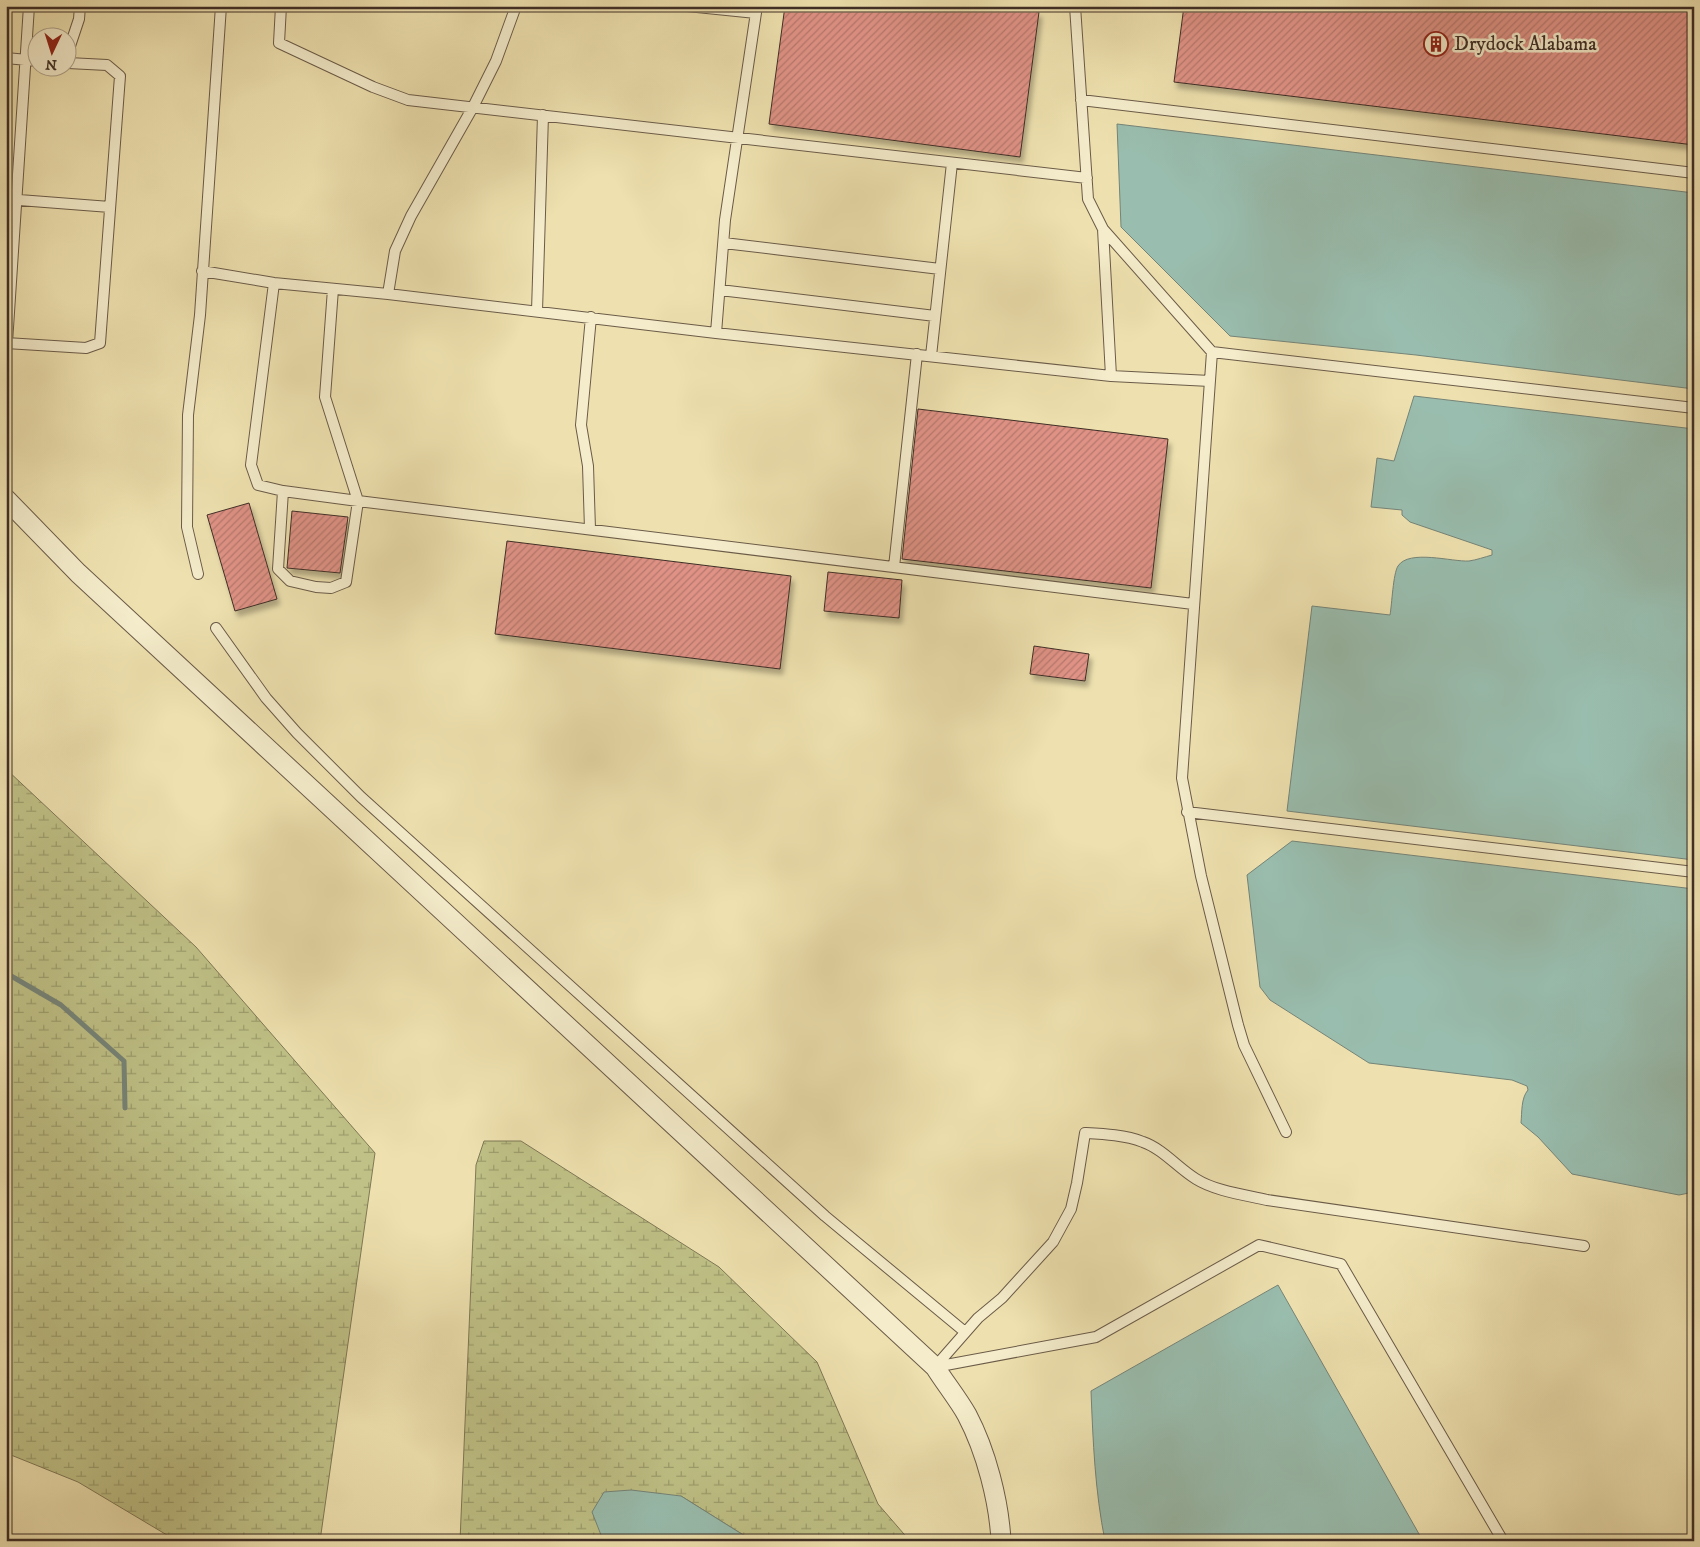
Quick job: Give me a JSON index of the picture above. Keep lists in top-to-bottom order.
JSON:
{
  "places": {
    "building": ["Drydock Alabama"]
  },
  "north": "bottom"
}
